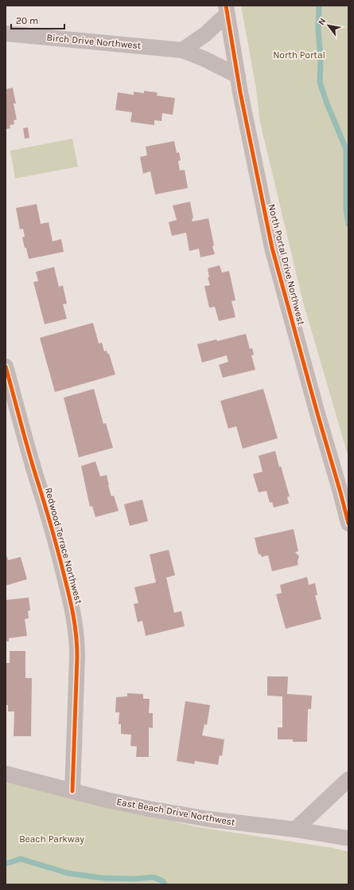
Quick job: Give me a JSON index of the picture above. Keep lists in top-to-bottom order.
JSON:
{
  "streets": {
    "street": [
      "Birch Drive Northwest",
      "North Portal Drive Northwest",
      "Redwood Terrace Northwest",
      "East Beach Drive Northwest"
    ]
  },
  "crossings": [
    ["Birch Drive Northwest", "North Portal Drive Northwest"],
    ["Redwood Terrace Northwest", "East Beach Drive Northwest"]
  ],
  "parks": ["North Portal", "Beach Parkway"],
  "scale_bar": "20 m",
  "north": "top left"
}
